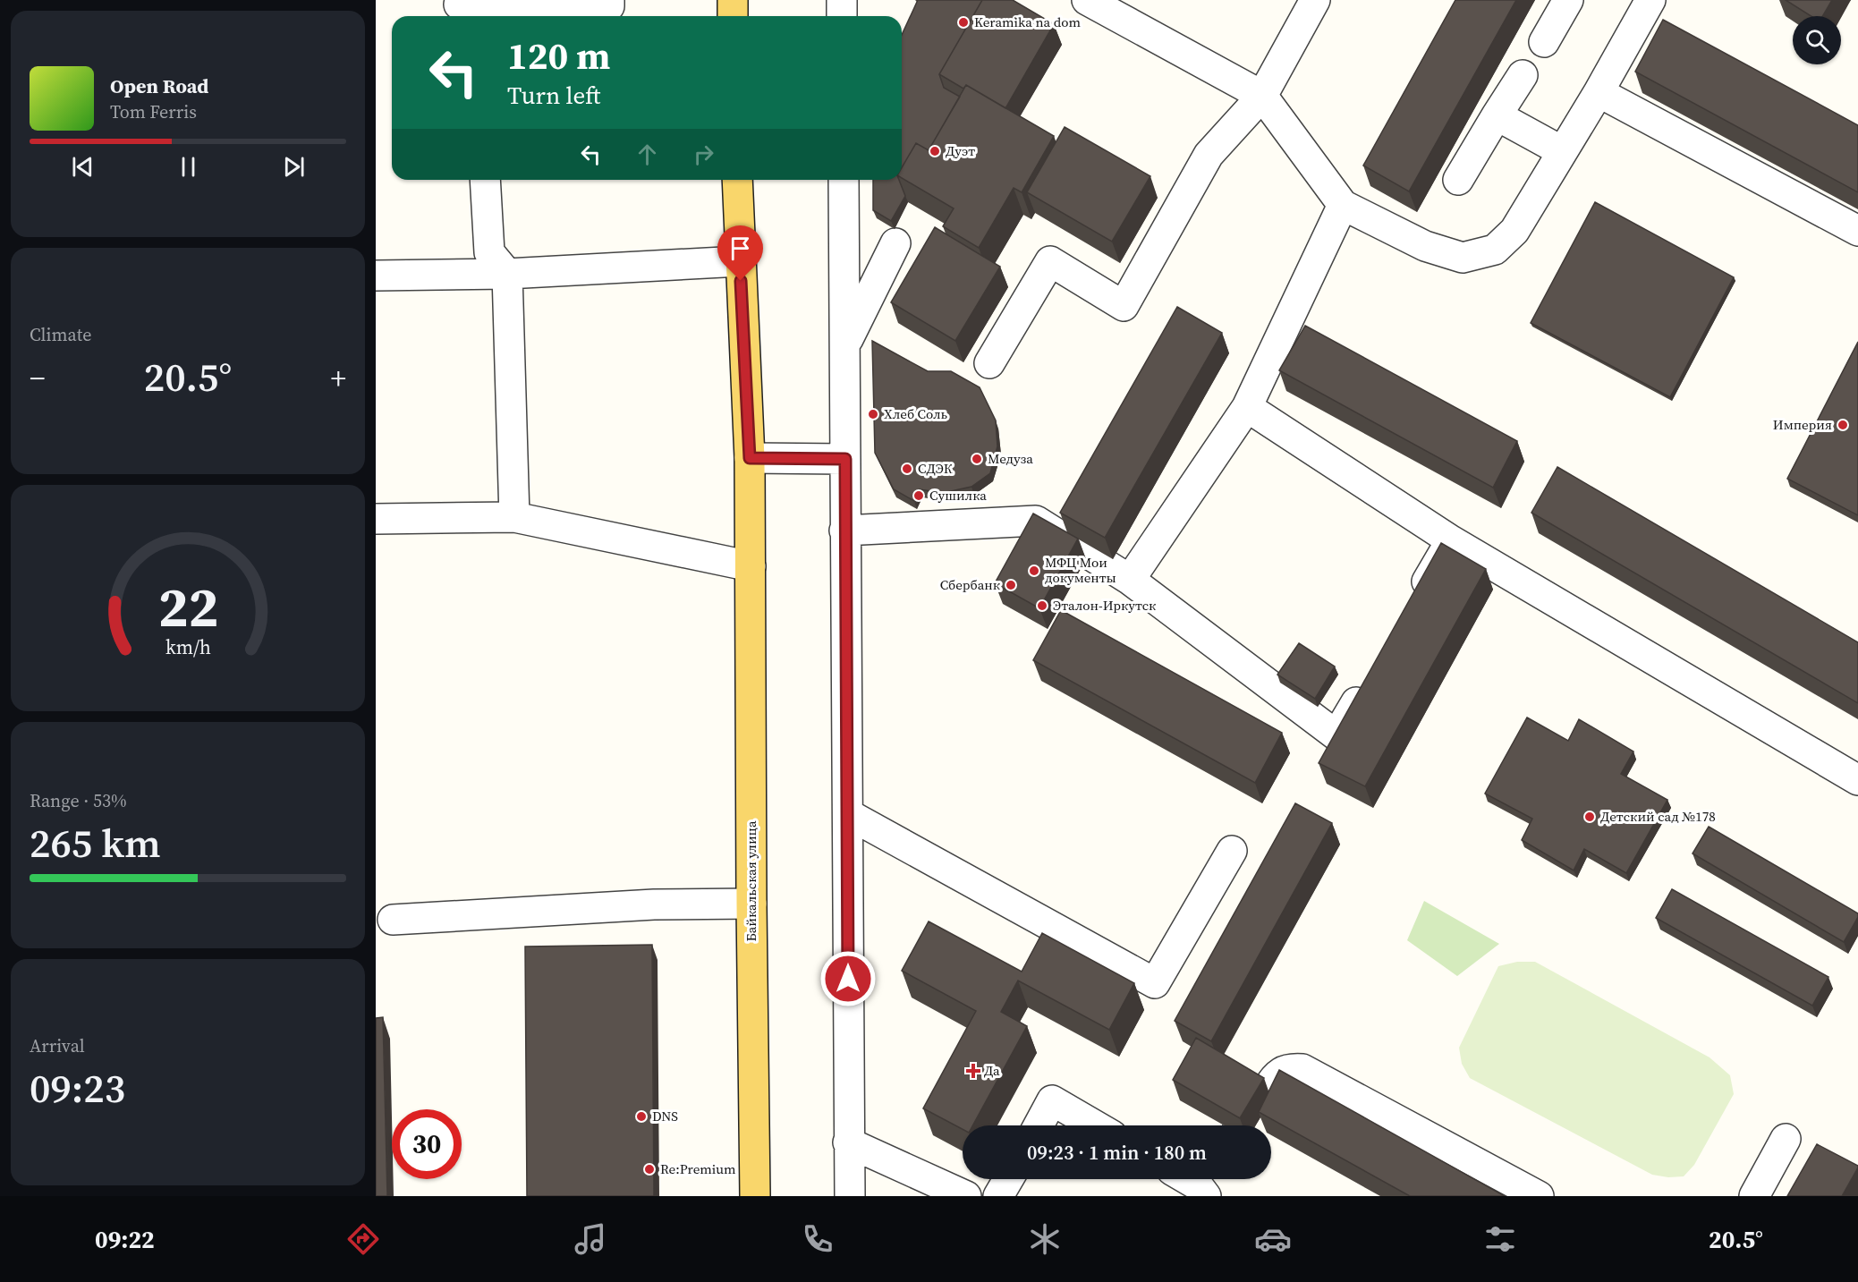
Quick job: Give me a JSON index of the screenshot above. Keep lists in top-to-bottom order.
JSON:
{
  "streets": {
    "main road": ["Байкальская улица"]
  },
  "places": {
    "other": [
      "Keramika na dom",
      "Дуэт",
      "Хлеб Соль",
      "Империя",
      "Медуза",
      "СДЭК",
      "Сушилка",
      "МФЦ Мои документы",
      "Сбербанк",
      "Эталон-Иркутск",
      "Детский сад №178",
      "DNS",
      "Re:Premium"
    ],
    "health": ["Да"]
  },
  "page": {
    "turn": ["120 m", "Turn left"],
    "song": ["Open Road", "Tom Ferris"],
    "tile": [
      "Climate",
      ["Range · 53%", "265 km"],
      ["Arrival", "09:23"]
    ],
    "heat": ["−", "20.5°", "+"],
    "limit": "30",
    "trip": "09:23 · 1 min · 180 m",
    "tabs": ["09:22", "20.5°"],
    "gauge": ["22", "km/h"]
  }
}
